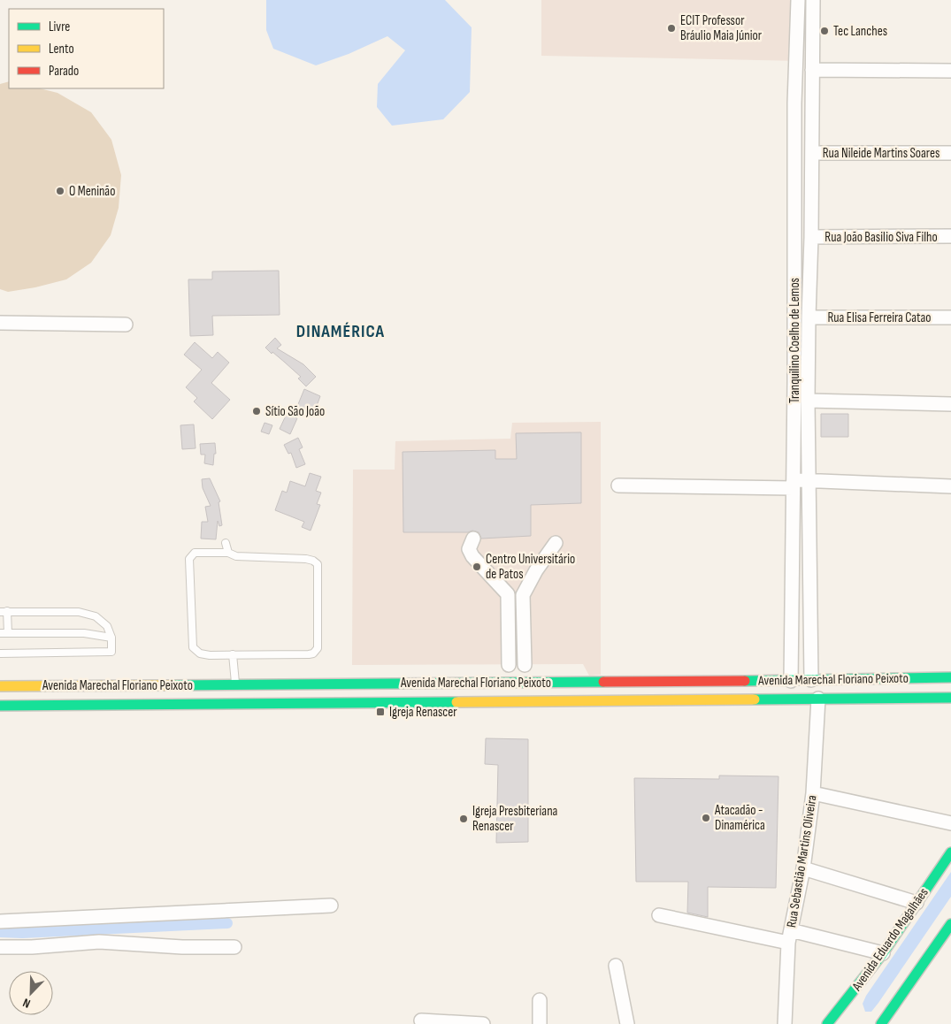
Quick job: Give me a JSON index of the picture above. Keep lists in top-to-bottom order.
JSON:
{
  "streets": {
    "main road": ["Avenida Marechal Floriano Peixoto", "Avenida Eduardo Magalhães"],
    "street": [
      "Rua Nileide Martins Soares",
      "Rua João Basilio Siva Filho",
      "Rua Elisa Ferreira Catao",
      "Tranquilino Coelho de Lemos",
      "Rua Sebastião Martins Oliveira"
    ]
  },
  "crossings": [
    ["Rua Nileide Martins Soares", "Tranquilino Coelho de Lemos"],
    ["Rua João Basilio Siva Filho", "Tranquilino Coelho de Lemos"],
    ["Rua Elisa Ferreira Catao", "Tranquilino Coelho de Lemos"],
    ["Tranquilino Coelho de Lemos", "Avenida Marechal Floriano Peixoto"],
    ["Avenida Marechal Floriano Peixoto", "Rua Sebastião Martins Oliveira"]
  ],
  "districts": ["DINAMÉRICA"],
  "places": {
    "other": [
      "ECIT Professor Bráulio Maia Júnior",
      "Tec Lanches",
      "O Meninão",
      "Sítio São João",
      "Centro Universitário de Patos",
      "Atacadão - Dinamérica",
      "Igreja Presbiteriana Renascer"
    ],
    "transit": ["Igreja Renascer"]
  },
  "legend": ["Livre", "Lento", "Parado"],
  "north": "bottom left"
}
